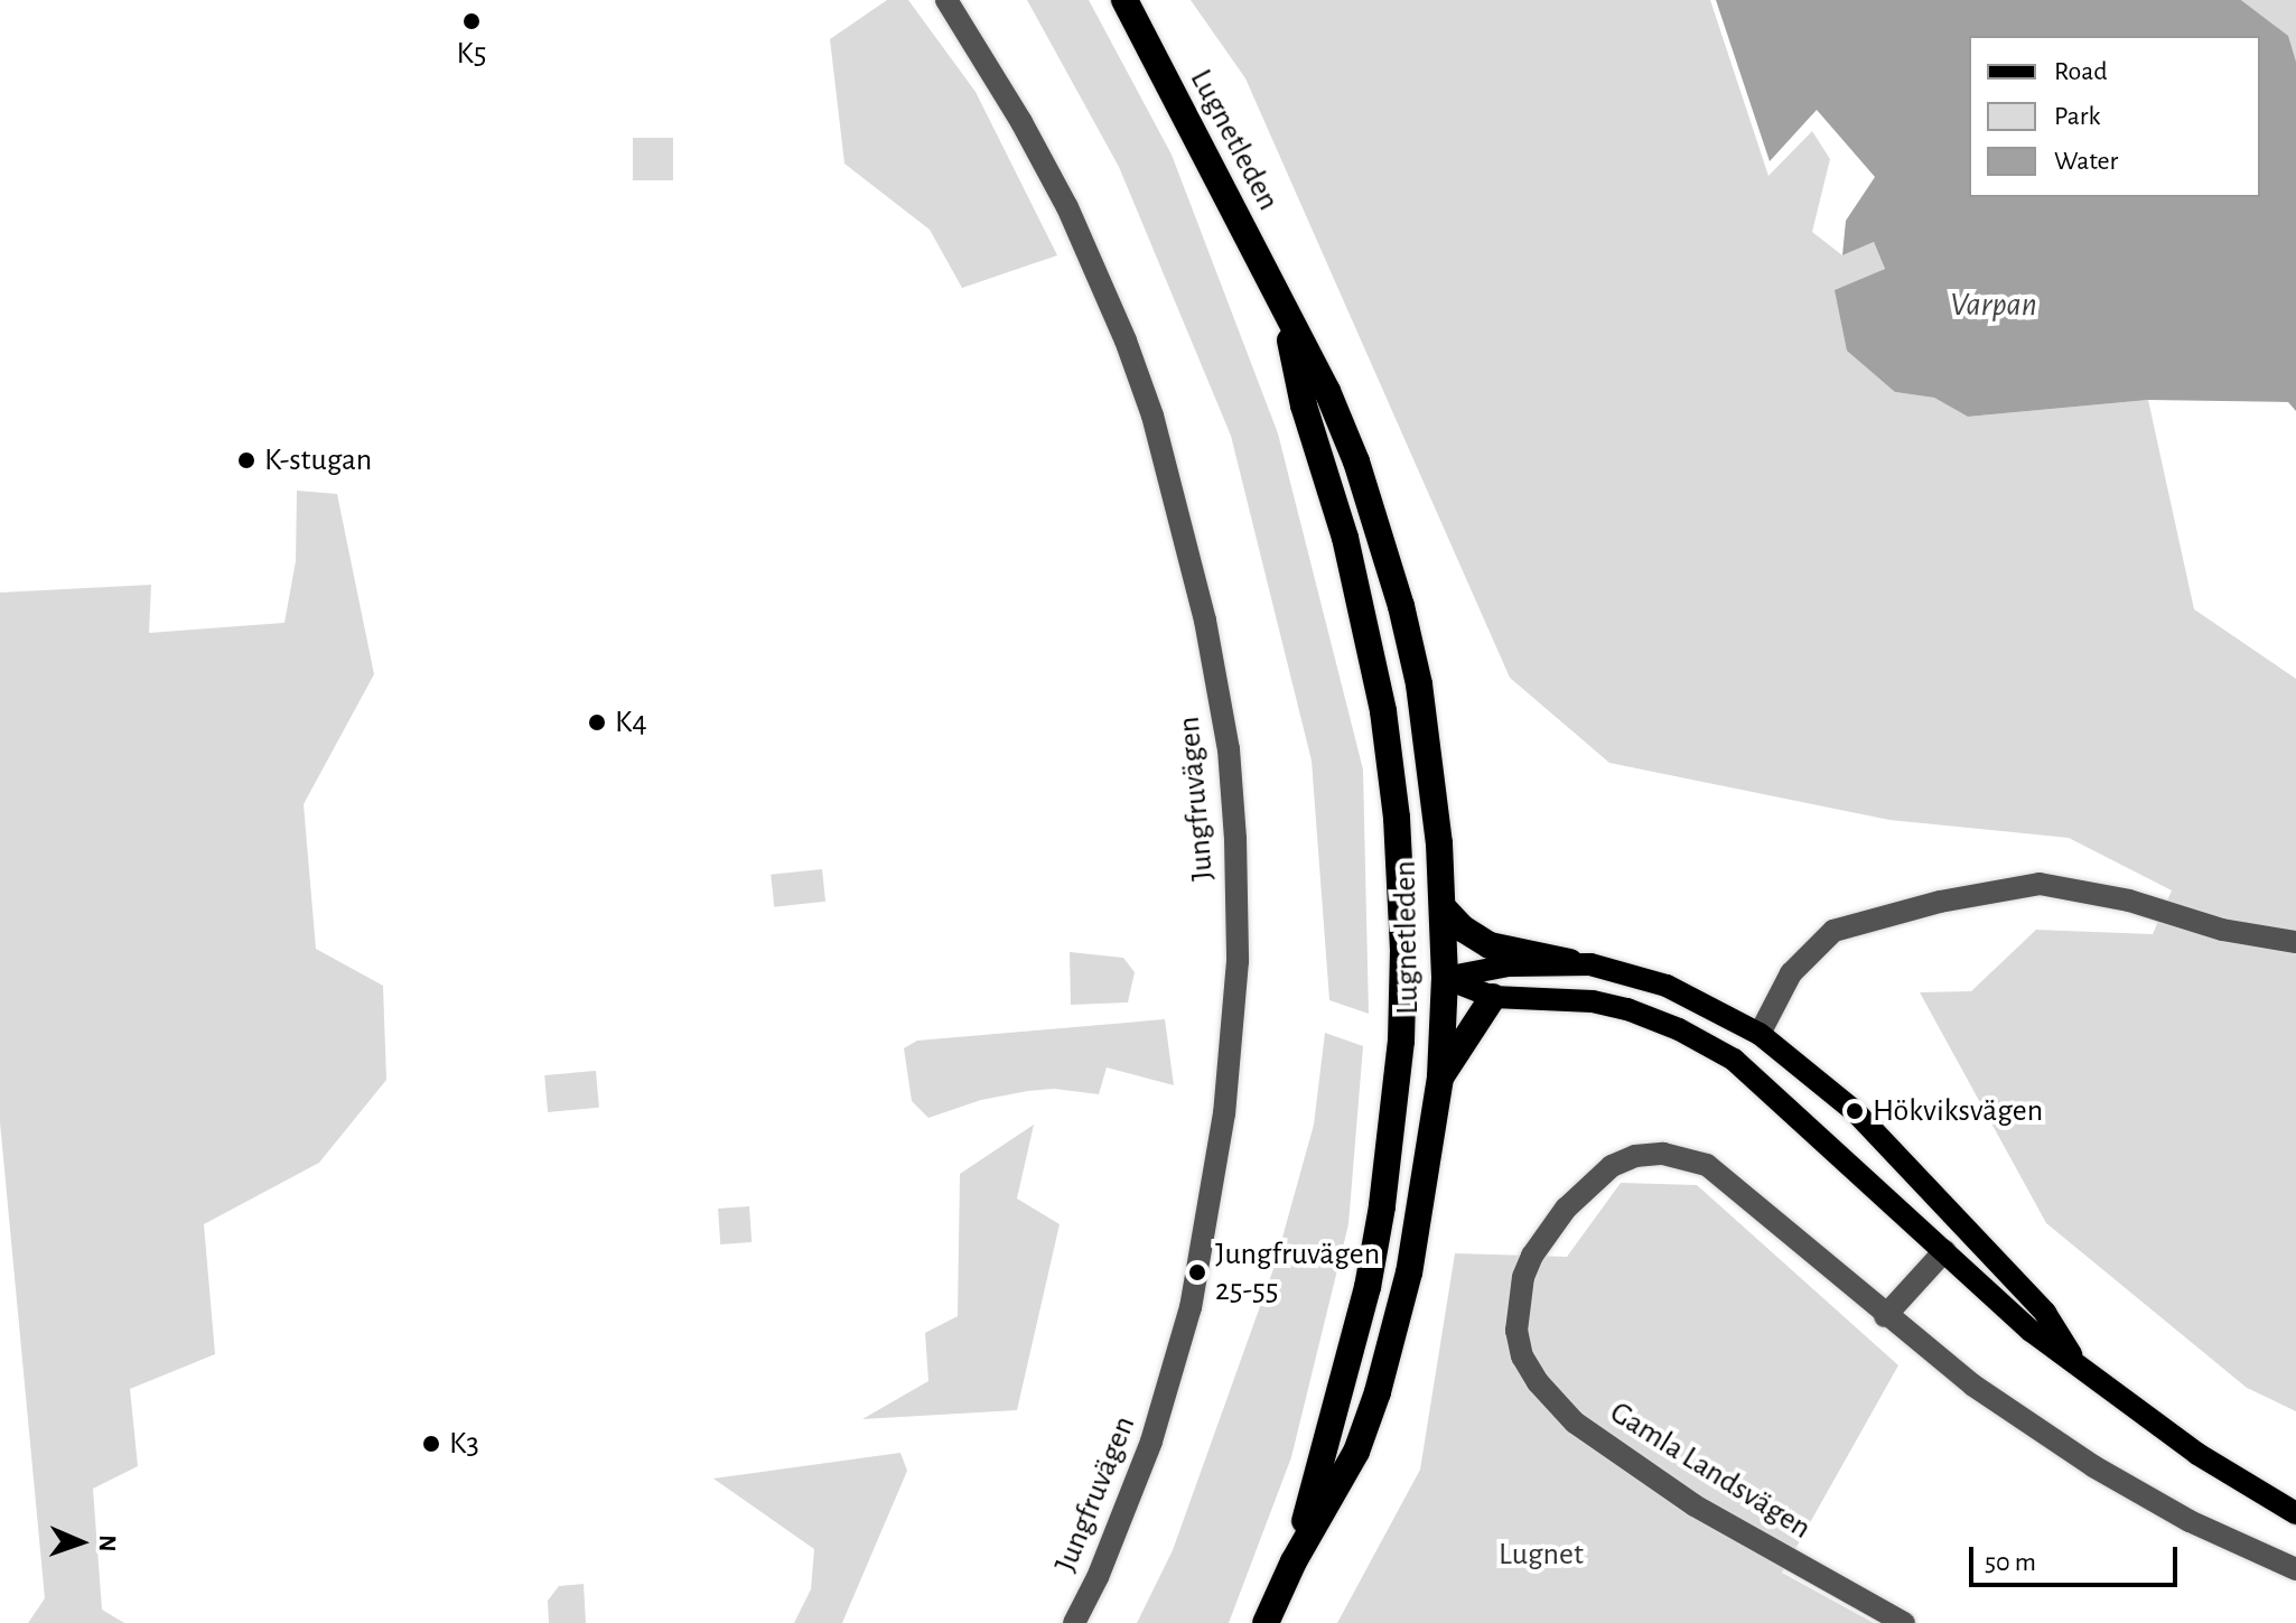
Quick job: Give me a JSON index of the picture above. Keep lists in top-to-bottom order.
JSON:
{
  "streets": {
    "highway": ["Lugnetleden"],
    "street": ["Jungfruvägen", "Gamla Landsvägen"]
  },
  "water": ["Varpan"],
  "parks": ["Lugnet"],
  "places": [
    "K5",
    "K-stugan",
    "K4",
    "Hökviksvägen",
    "Jungfruvägen 25-55",
    "K3"
  ],
  "legend": ["Road", "Park", "Water"],
  "scale_bar": "50 m",
  "north": "right"
}
